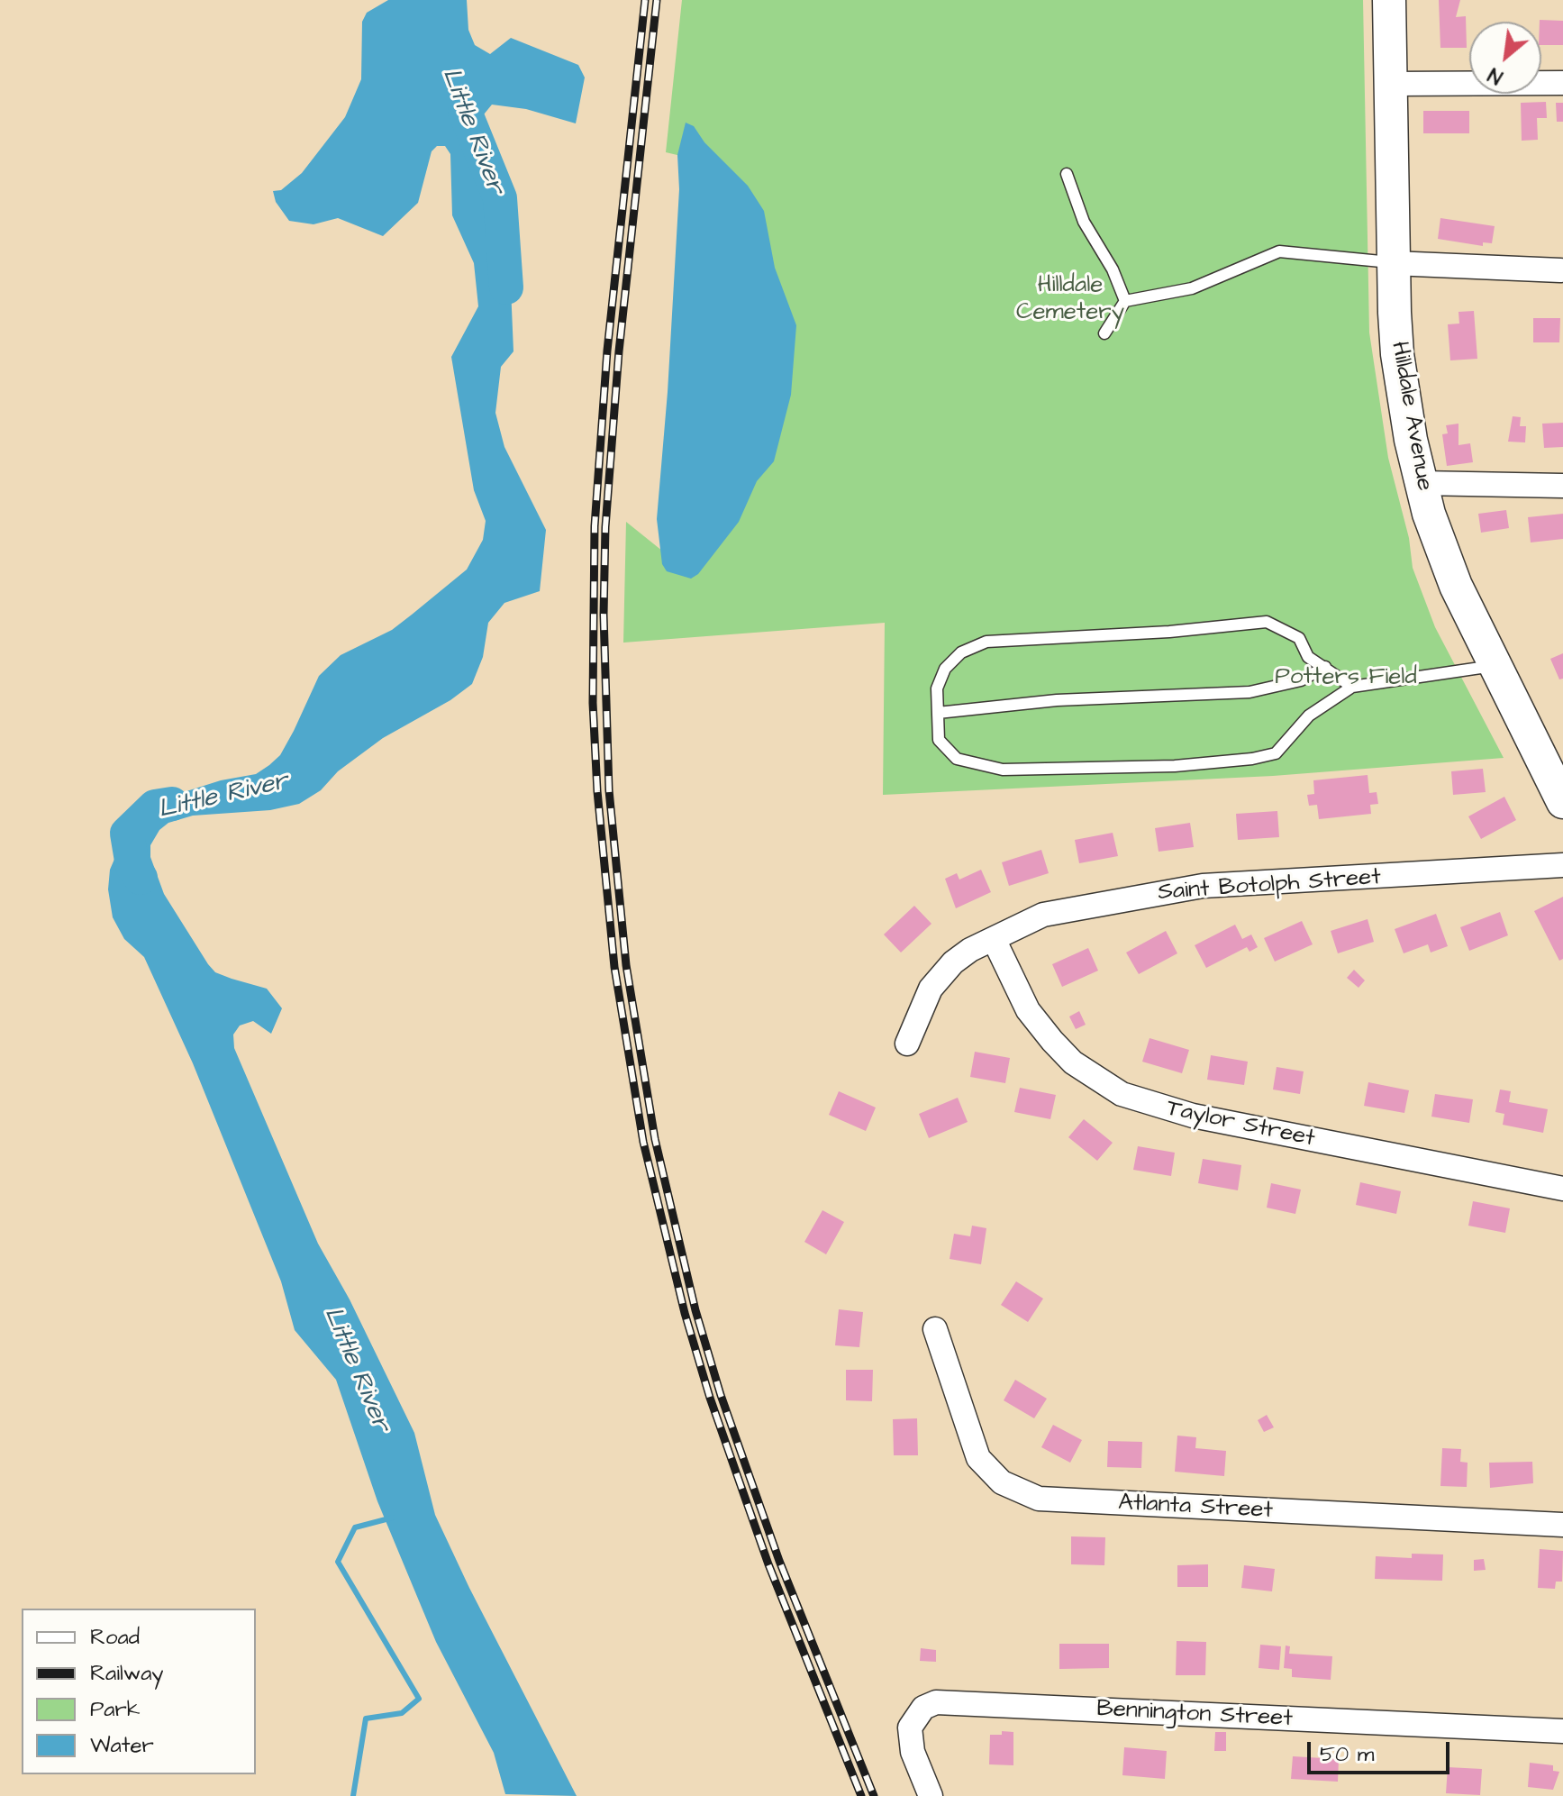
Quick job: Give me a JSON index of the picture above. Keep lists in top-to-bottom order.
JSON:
{
  "streets": {
    "main road": ["Hilldale Avenue"],
    "street": [
      "Saint Botolph Street",
      "Taylor Street",
      "Atlanta Street",
      "Bennington Street"
    ]
  },
  "crossings": [
    ["Saint Botolph Street", "Taylor Street"]
  ],
  "water": ["Little River"],
  "parks": ["Hilldale Cemetery", "Potters Field"],
  "legend": [
    "Road",
    "Railway",
    "Park",
    "Water"
  ],
  "scale_bar": "50 m",
  "north": "bottom left"
}
